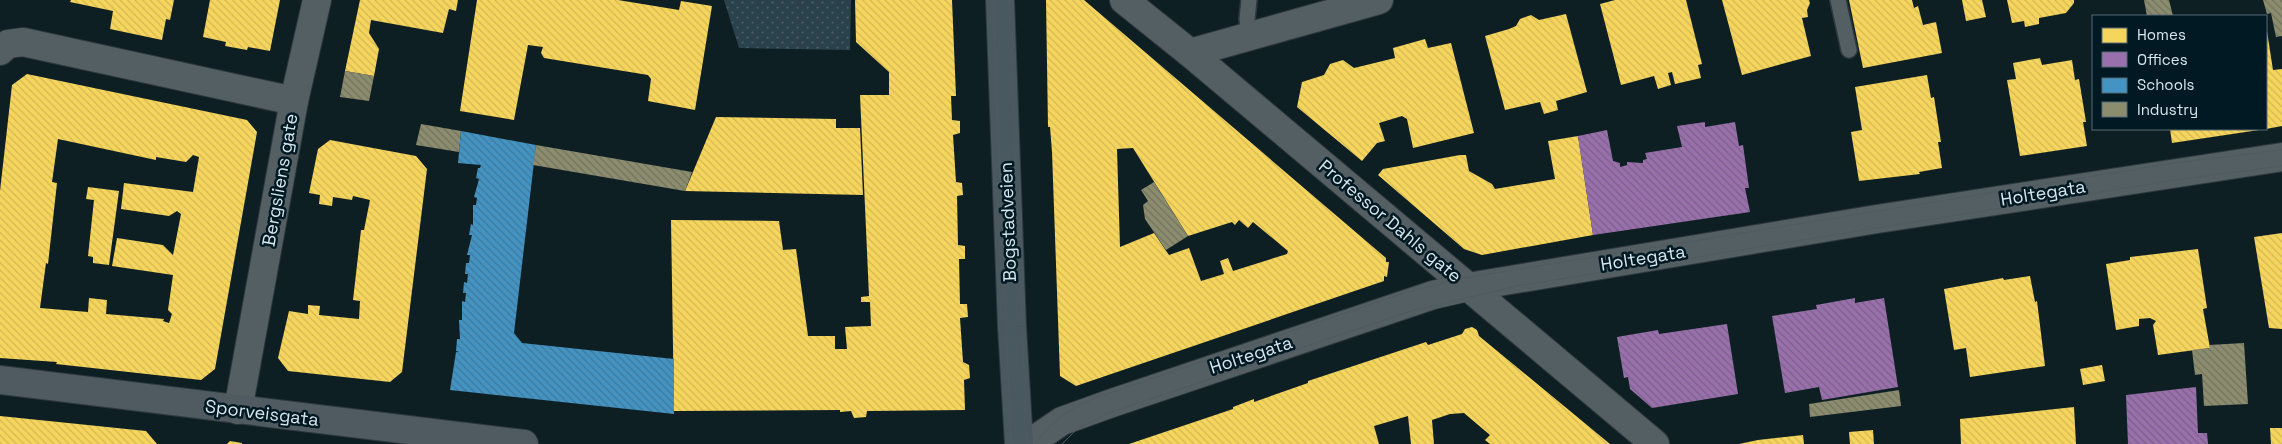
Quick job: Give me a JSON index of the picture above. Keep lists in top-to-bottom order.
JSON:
{
  "streets": {
    "main road": ["Bogstadveien"],
    "street": [
      "Bergsliens gate",
      "Holtegata",
      "Professor Dahls gate",
      "Sporveisgata"
    ]
  },
  "crossings": [
    ["Bergsliens gate", "Sporveisgata"],
    ["Holtegata", "Professor Dahls gate"]
  ],
  "legend": [
    "Homes",
    "Offices",
    "Schools",
    "Industry"
  ]
}
